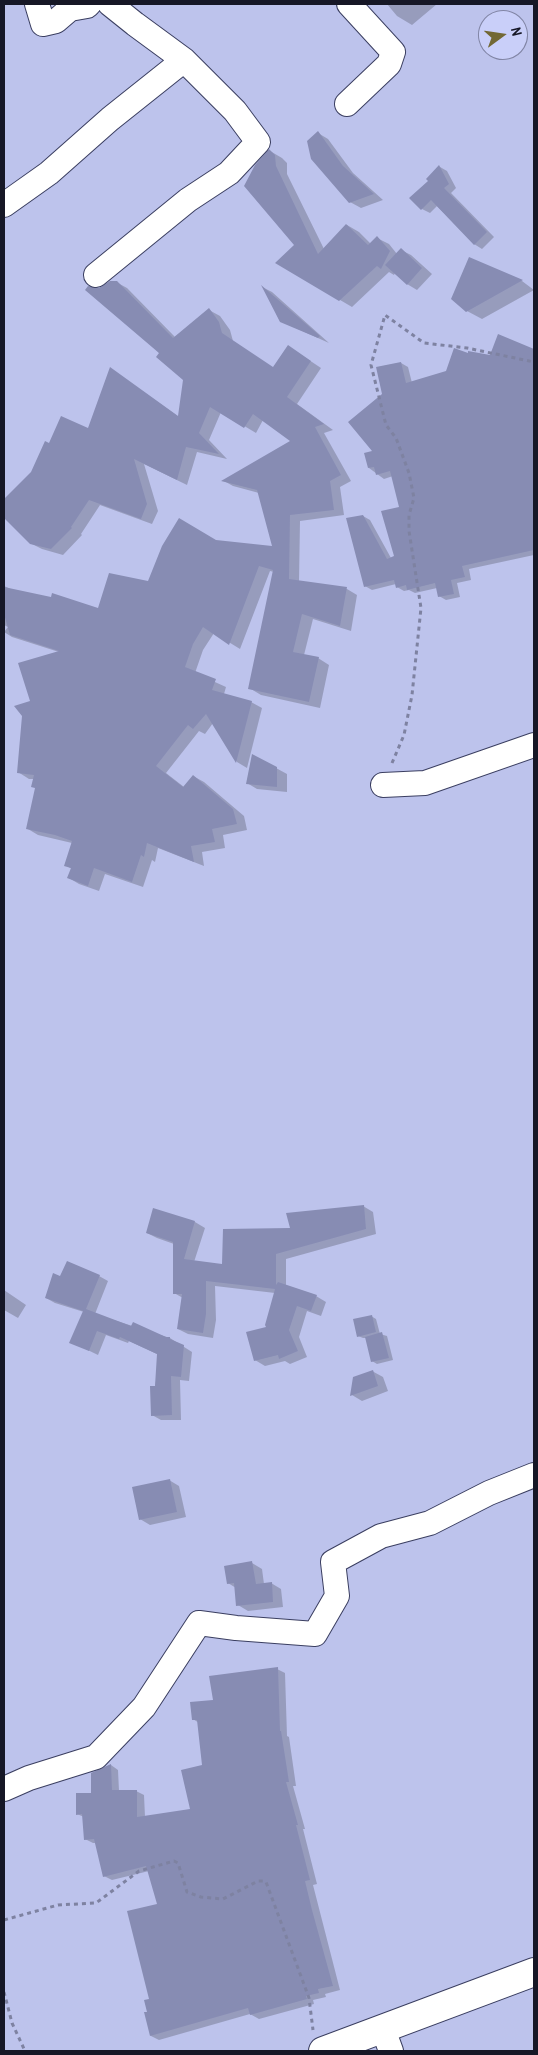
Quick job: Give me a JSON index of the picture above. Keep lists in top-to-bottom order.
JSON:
{
  "north": "right"
}
